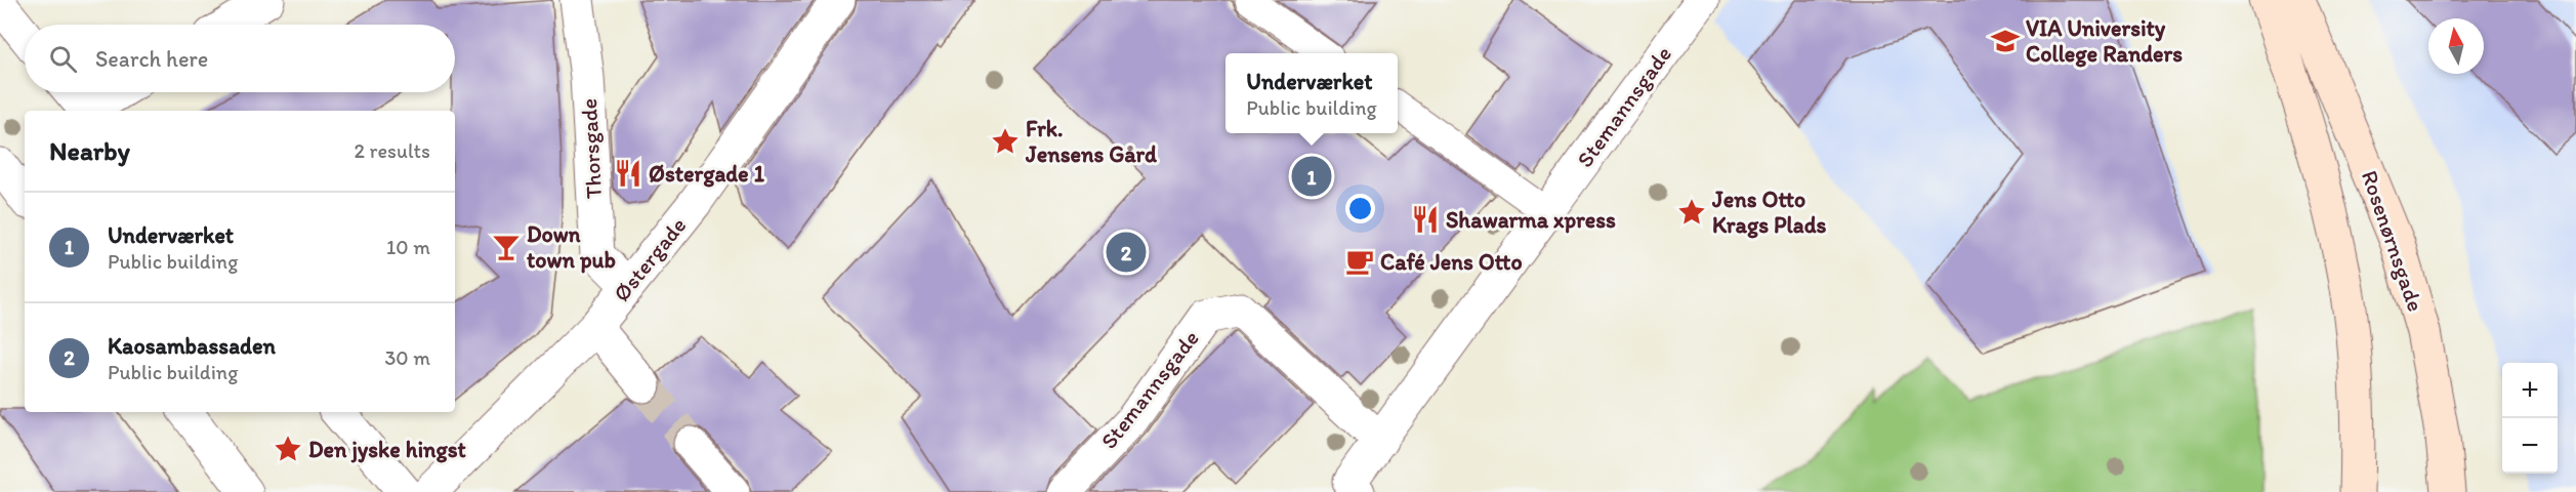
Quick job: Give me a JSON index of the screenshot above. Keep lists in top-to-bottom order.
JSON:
{
  "streets": {
    "main road": ["Rosenørnsgade"],
    "street": ["Stemannsgade", "Thorsgade", "Østergade"]
  },
  "crossings": [
    ["Thorsgade", "Østergade"]
  ],
  "places": {
    "school or university": ["VIA University College Randers"],
    "place": ["Frk. Jensens Gård", "Jens Otto Krags Plads", "Den jyske hingst"],
    "restaurant": ["Østergade 1", "Shawarma xpress"],
    "bar": ["Down town pub"],
    "cafe": ["Café Jens Otto"]
  },
  "north": "top",
  "page": {
    "search": "Search here",
    "popup": ["Underværket", "Public building"],
    "heading": ["Nearby", "2 results"],
    "pins": ["1", "2"],
    "list": [
      {
        "mark": "1",
        "name": "Underværket",
        "note": "Public building",
        "value": "10 m"
      },
      {
        "mark": "2",
        "name": "Kaosambassaden",
        "note": "Public building",
        "value": "30 m"
      }
    ],
    "map_buttons": ["+", "−"]
  }
}
